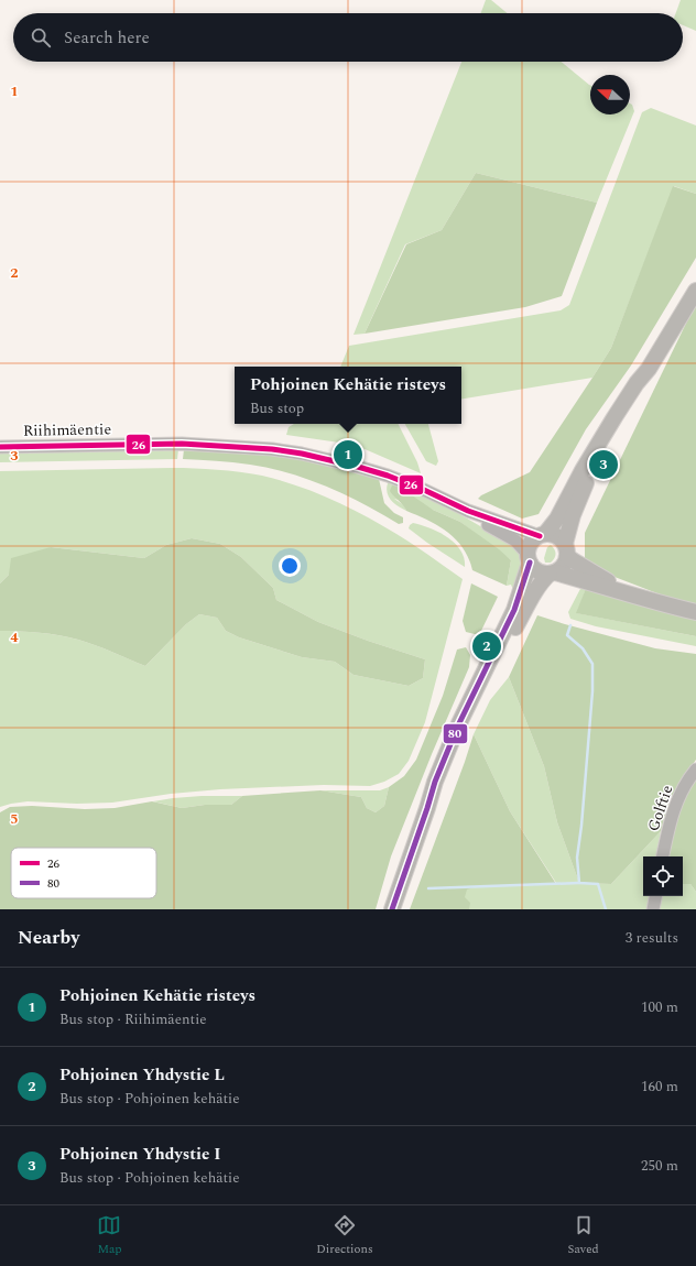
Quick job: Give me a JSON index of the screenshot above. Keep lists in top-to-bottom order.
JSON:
{
  "streets": {
    "street": ["Riihimäentie", "Golftie"]
  },
  "lines": ["transit line 26", "transit line 80"],
  "legend": ["26", "80"],
  "north": "left",
  "page": {
    "search": "Search here",
    "popup": ["Pohjoinen Kehätie risteys", "Bus stop"],
    "pins": ["1", "3", "2"],
    "heading": ["Nearby", "3 results"],
    "list": [
      {
        "mark": "1",
        "name": "Pohjoinen Kehätie risteys",
        "note": "Bus stop · Riihimäentie",
        "value": "100 m"
      },
      {
        "mark": "2",
        "name": "Pohjoinen Yhdystie L",
        "note": "Bus stop · Pohjoinen kehätie",
        "value": "160 m"
      },
      {
        "mark": "3",
        "name": "Pohjoinen Yhdystie I",
        "note": "Bus stop · Pohjoinen kehätie",
        "value": "250 m"
      }
    ],
    "nav": ["Map", "Directions", "Saved"]
  },
  "grid": {
    "rows": [
      "1",
      "2",
      "3",
      "4",
      "5"
    ]
  }
}
